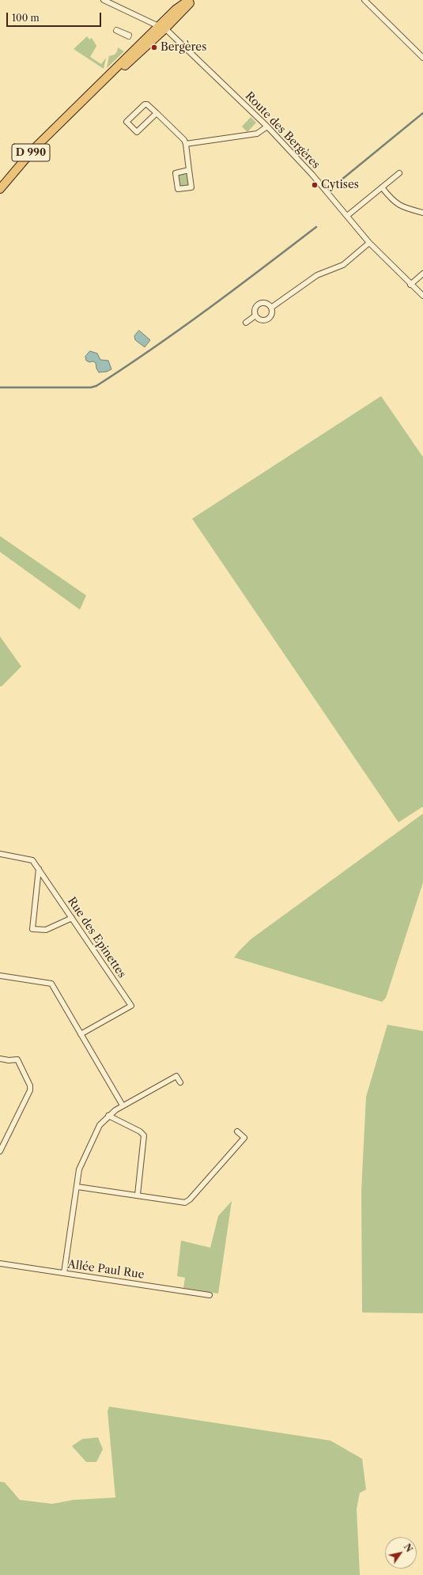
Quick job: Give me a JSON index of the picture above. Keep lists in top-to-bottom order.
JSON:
{
  "streets": {
    "main road": ["D 990"],
    "street": ["Route des Bergères", "Rue des Epinettes", "Allée Paul Rue"]
  },
  "crossings": [
    ["Route des Bergères", "D 990"]
  ],
  "places": ["Bergères", "Cytises"],
  "scale_bar": "100 m",
  "north": "top right"
}
